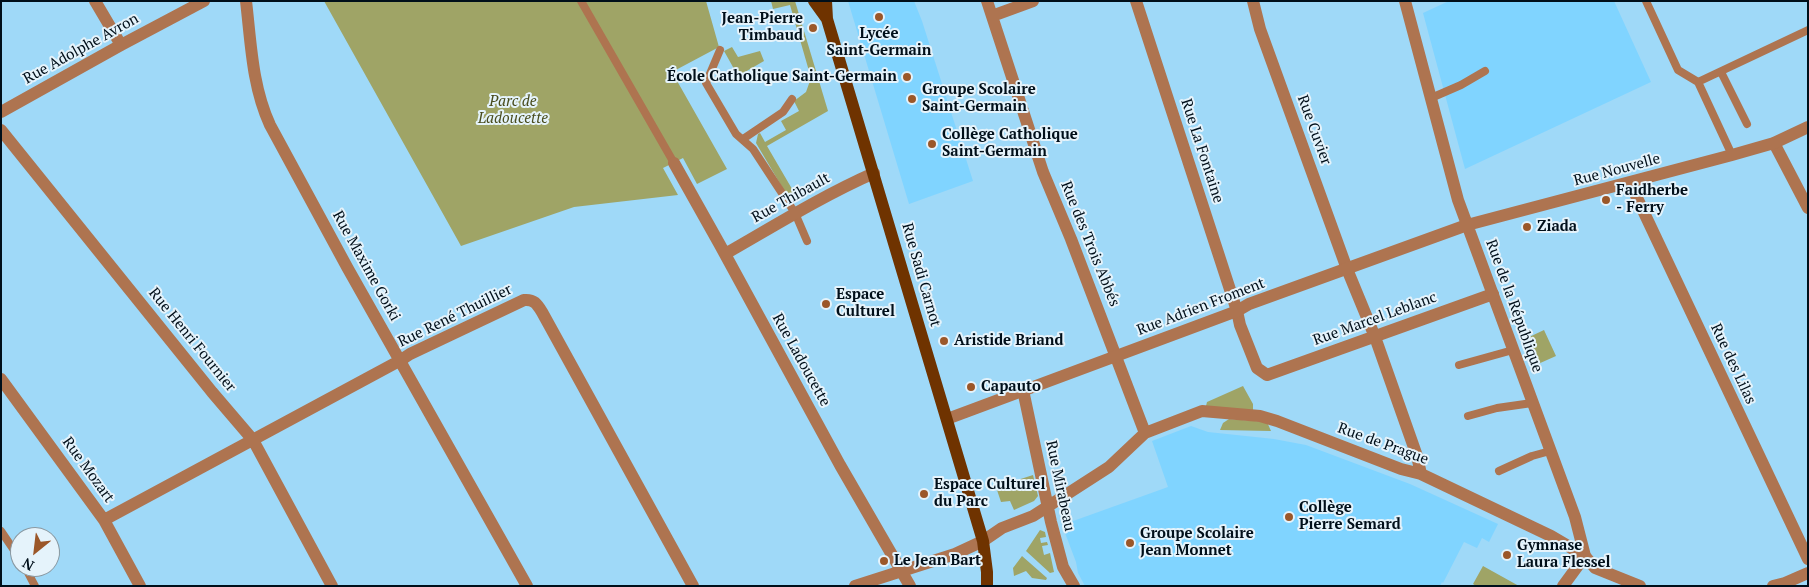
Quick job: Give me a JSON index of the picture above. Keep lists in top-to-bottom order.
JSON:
{
  "streets": {
    "main road": ["Rue Sadi Carnot"],
    "street": [
      "Rue Adolphe Avron",
      "Rue Cuvier",
      "Rue La Fontaine",
      "Rue Nouvelle",
      "Rue Thibault",
      "Rue des Trois Abbés",
      "Rue Maxime Gorki",
      "Rue de la République",
      "Rue Adrien Froment",
      "Rue René Thuillier",
      "Rue Marcel Leblanc",
      "Rue Henri Fournier",
      "Rue Ladoucette",
      "Rue des Lilas",
      "Rue de Prague",
      "Rue Mozart",
      "Rue Mirabeau"
    ]
  },
  "crossings": [
    ["Rue Cuvier", "Rue Adrien Froment"],
    ["Rue Cuvier", "Rue Marcel Leblanc"],
    ["Rue Cuvier", "Rue de Prague"],
    ["Rue La Fontaine", "Rue Adrien Froment"],
    ["Rue La Fontaine", "Rue Marcel Leblanc"],
    ["Rue Nouvelle", "Rue de la République"],
    ["Rue Nouvelle", "Rue Adrien Froment"],
    ["Rue Nouvelle", "Rue des Lilas"],
    ["Rue Thibault", "Rue Sadi Carnot"],
    ["Rue Thibault", "Rue Ladoucette"],
    ["Rue des Trois Abbés", "Rue Adrien Froment"],
    ["Rue des Trois Abbés", "Rue de Prague"],
    ["Rue Maxime Gorki", "Rue René Thuillier"],
    ["Rue Sadi Carnot", "Rue Adrien Froment"],
    ["Rue de la République", "Rue Adrien Froment"],
    ["Rue de la République", "Rue Marcel Leblanc"],
    ["Rue de la République", "Rue de Prague"],
    ["Rue Adrien Froment", "Rue Mirabeau"],
    ["Rue René Thuillier", "Rue Henri Fournier"],
    ["Rue René Thuillier", "Rue Mozart"]
  ],
  "parks": ["Parc de Ladoucette"],
  "places": [
    "Lycée Saint-Germain",
    "Jean-Pierre Timbaud",
    "École Catholique Saint-Germain",
    "Groupe Scolaire Saint-Germain",
    "Collège Catholique Saint-Germain",
    "Faidherbe - Ferry",
    "Ziada",
    "Espace Culturel",
    "Aristide Briand",
    "Capauto",
    "Espace Culturel du Parc",
    "Collège Pierre Semard",
    "Groupe Scolaire Jean Monnet",
    "Gymnase Laura Flessel",
    "Le Jean Bart"
  ],
  "north": "bottom left"
}
